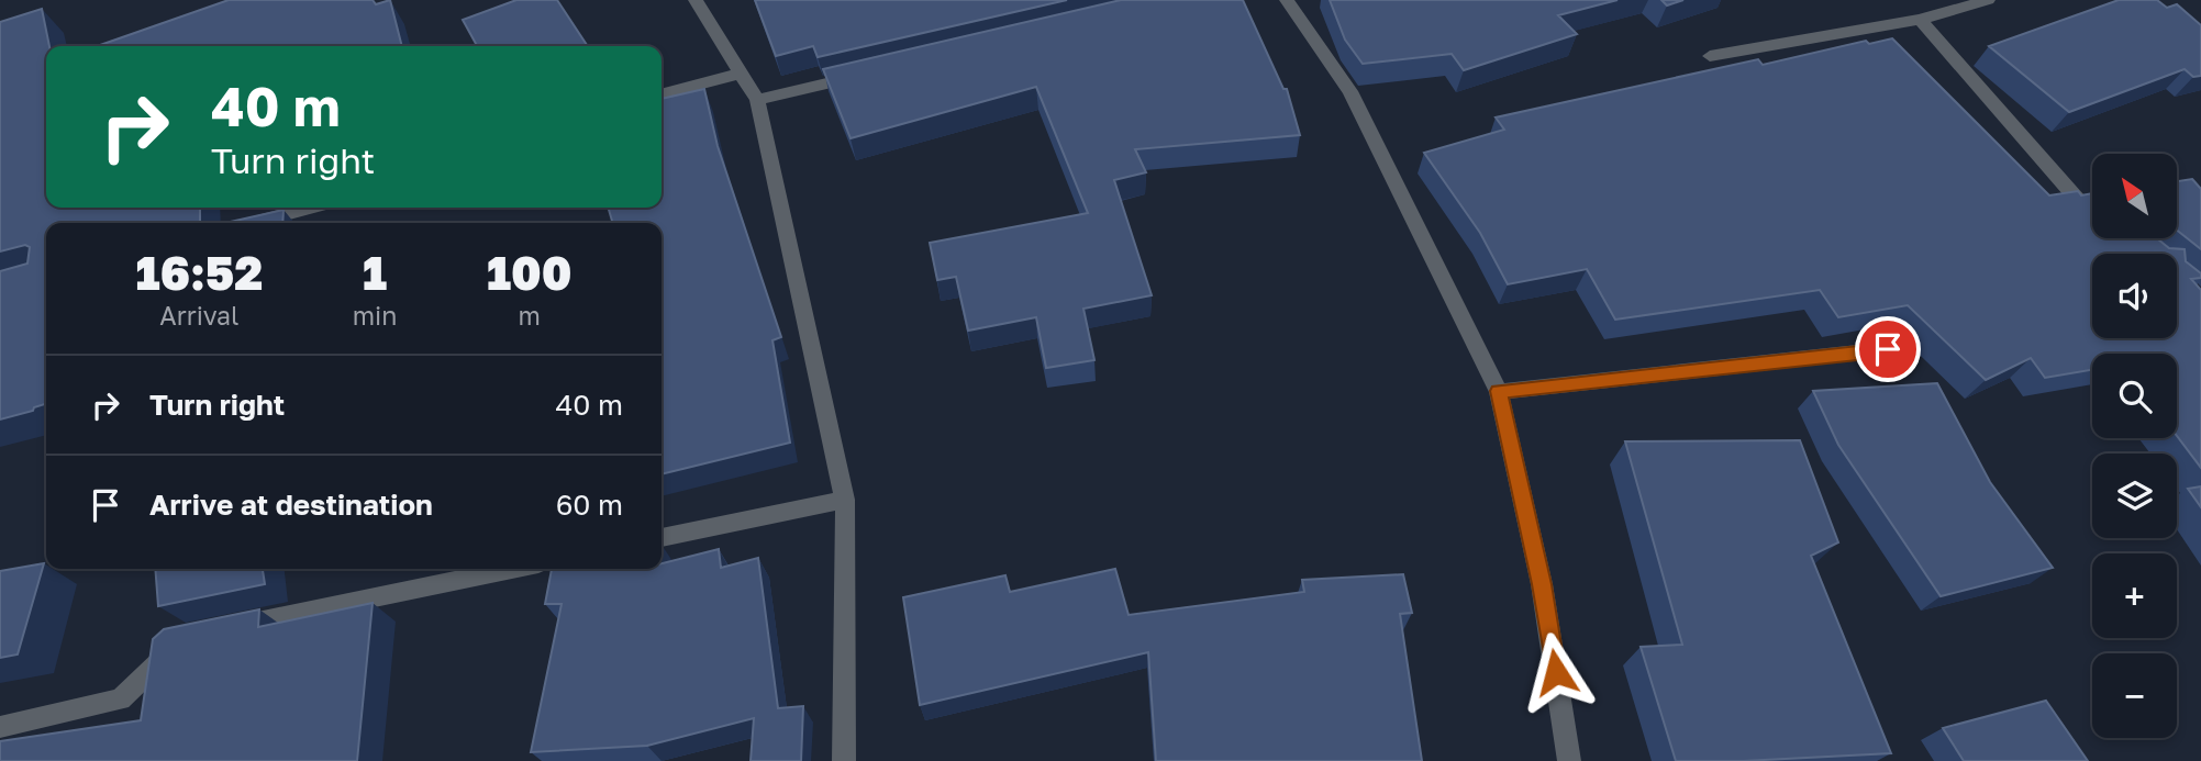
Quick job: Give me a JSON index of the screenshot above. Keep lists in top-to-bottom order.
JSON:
{
  "north": "top left",
  "page": {
    "turn": ["40 m", "Turn right"],
    "map_buttons": ["+", "−"],
    "eta": [
      "16:52",
      "Arrival",
      "1",
      "min",
      "100",
      "m"
    ],
    "list": [
      {
        "name": "Turn right",
        "value": "40 m"
      },
      {
        "name": "Arrive at destination",
        "value": "60 m"
      }
    ]
  }
}
